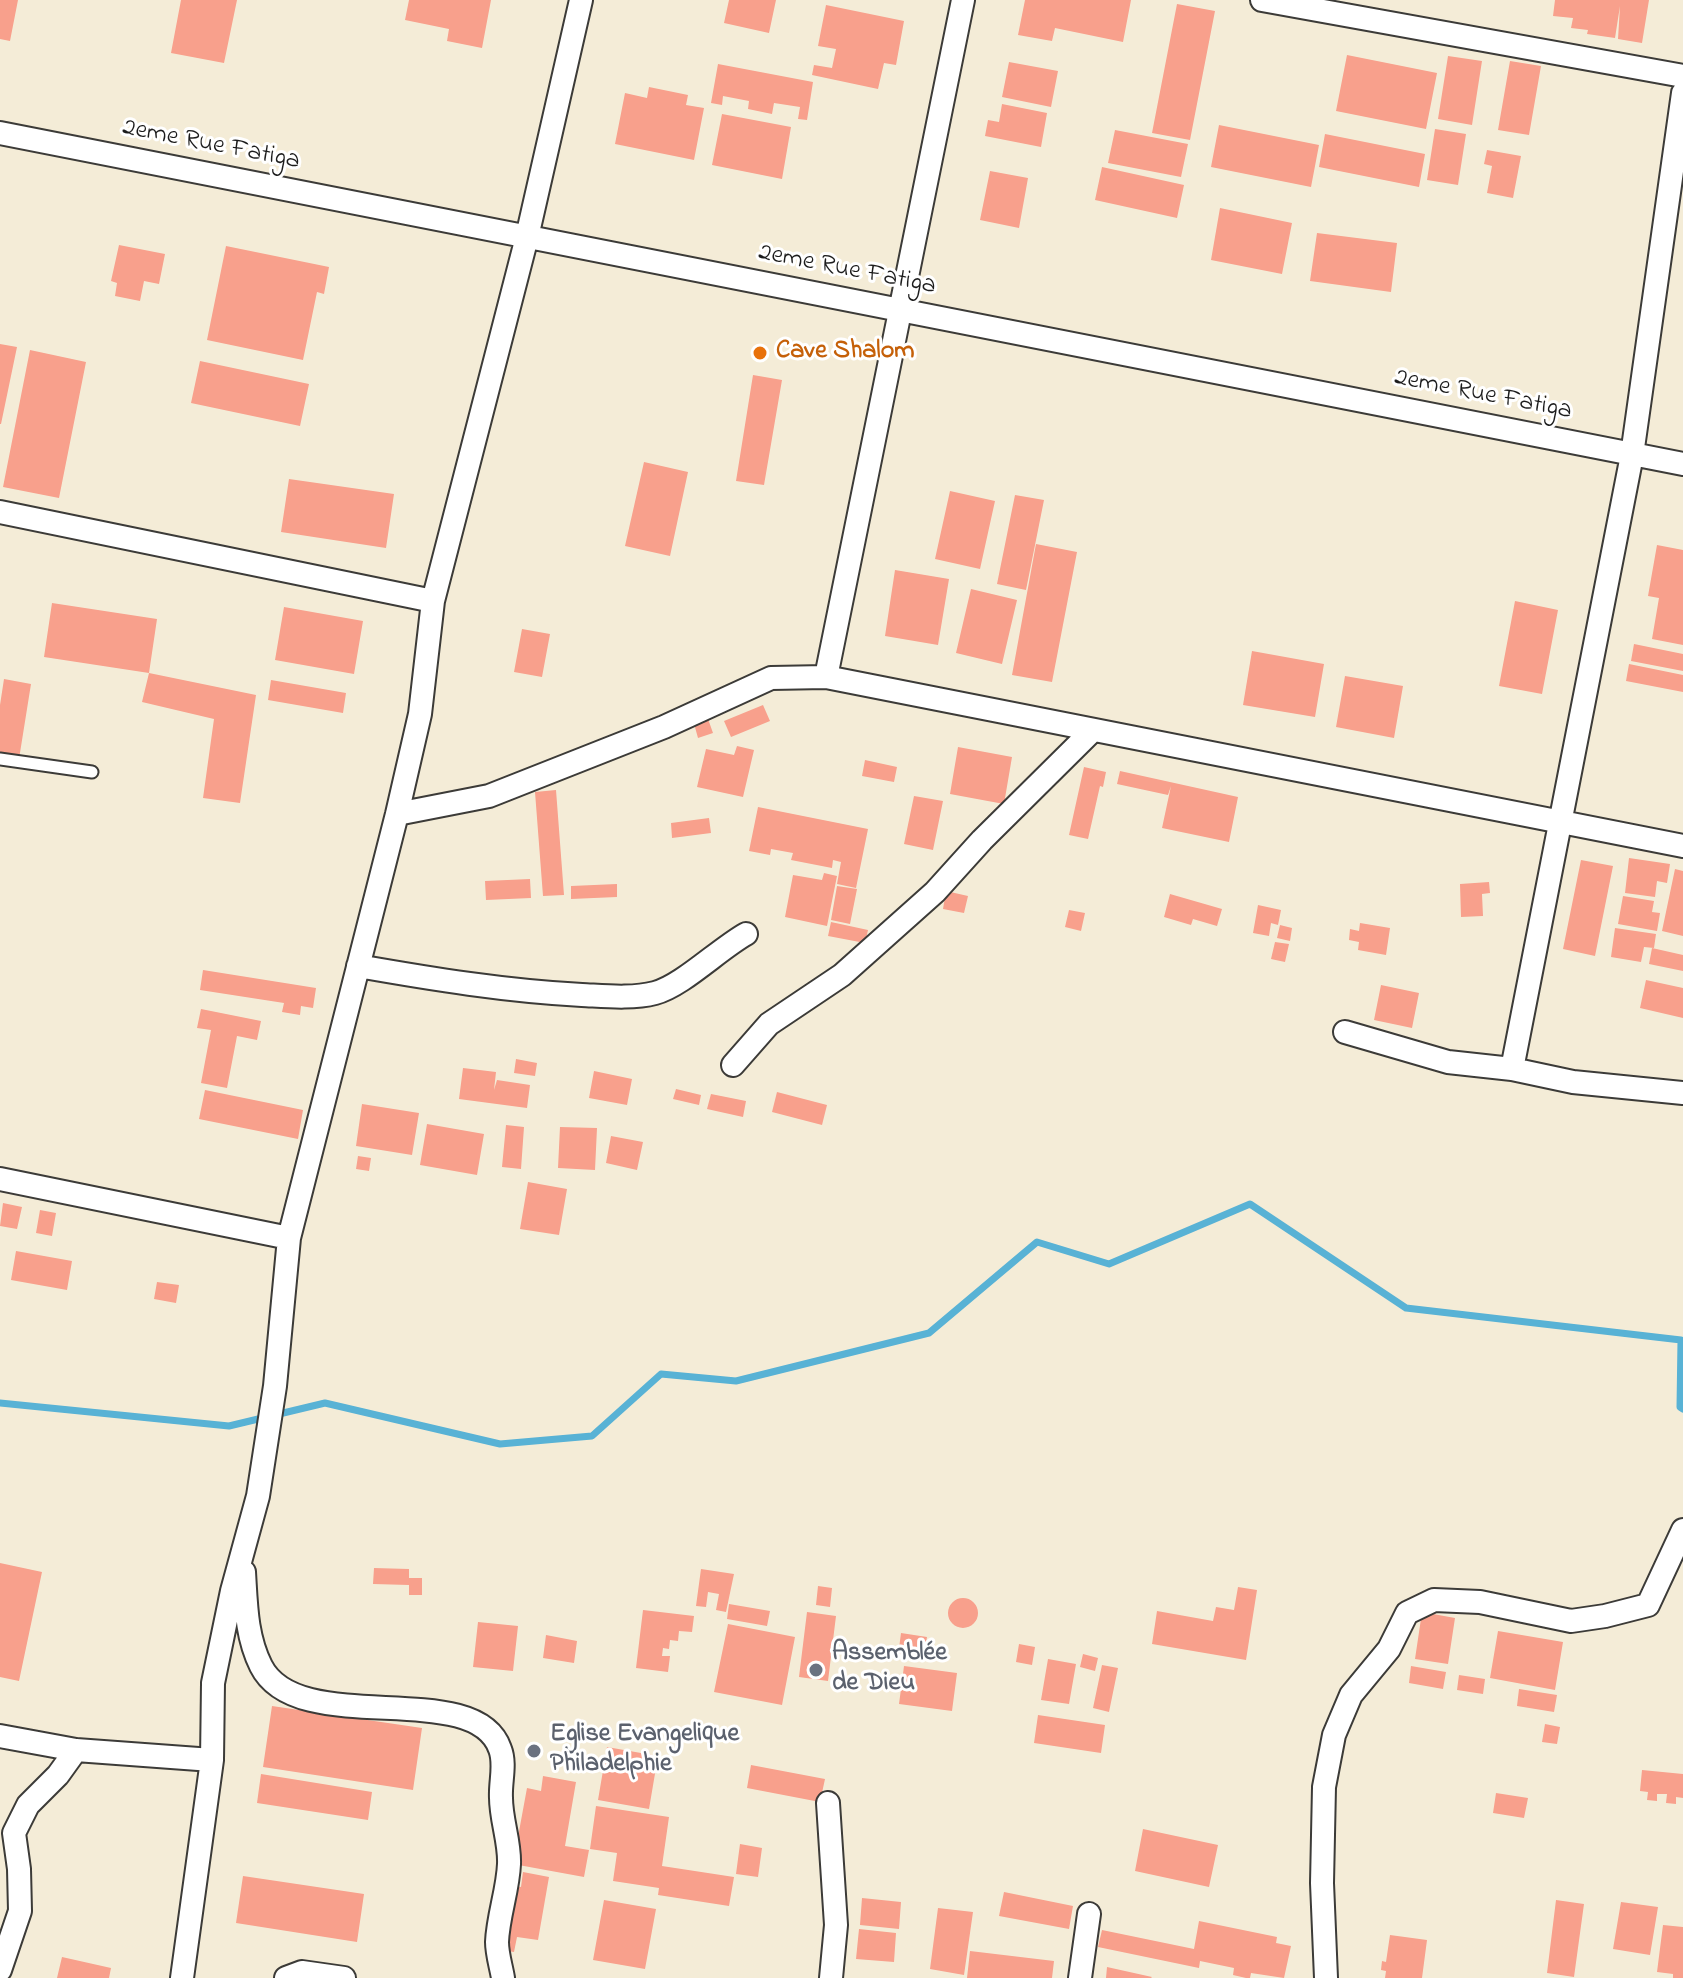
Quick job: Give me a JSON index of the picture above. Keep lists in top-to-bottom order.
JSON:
{
  "streets": {
    "street": ["2eme Rue Fatiga"]
  },
  "places": ["Cave Shalom", "Assemblée de Dieu", "Eglise Evangelique Philadelphie"]
}
